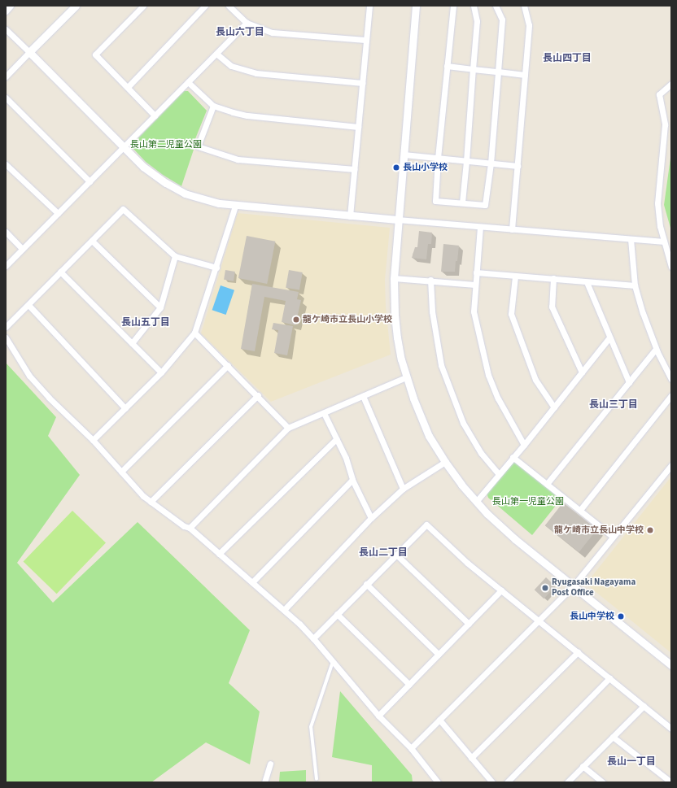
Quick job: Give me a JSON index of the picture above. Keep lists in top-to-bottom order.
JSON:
{
  "districts": [
    "長山六丁目",
    "長山四丁目",
    "長山五丁目",
    "長山三丁目",
    "長山二丁目",
    "長山一丁目"
  ],
  "parks": ["長山第二児童公園", "長山第一児童公園"],
  "places": [
    "長山小学校",
    "龍ケ崎市立長山小学校",
    "龍ケ崎市立長山中学校",
    "Ryugasaki Nagayama Post Office",
    "長山中学校"
  ]
}
